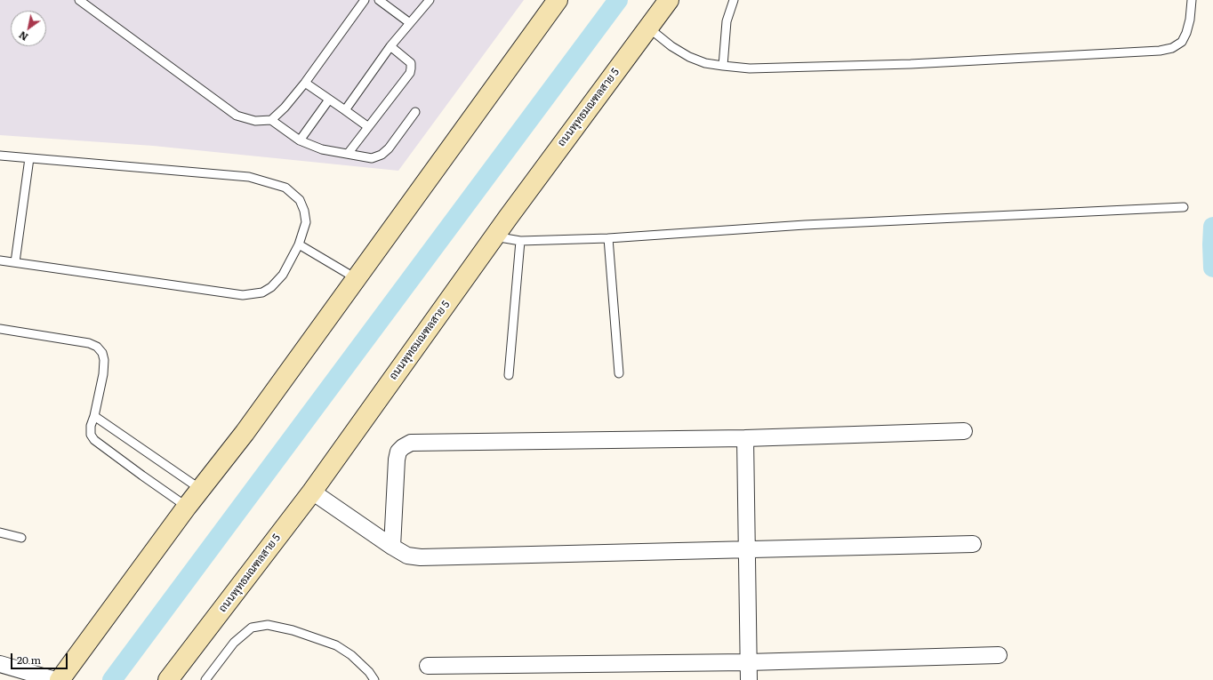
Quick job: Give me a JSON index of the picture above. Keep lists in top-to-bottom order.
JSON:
{
  "streets": {
    "main road": ["ถนนพุทธมณฑลสาย 5"]
  },
  "scale_bar": "20 m",
  "north": "bottom left"
}
